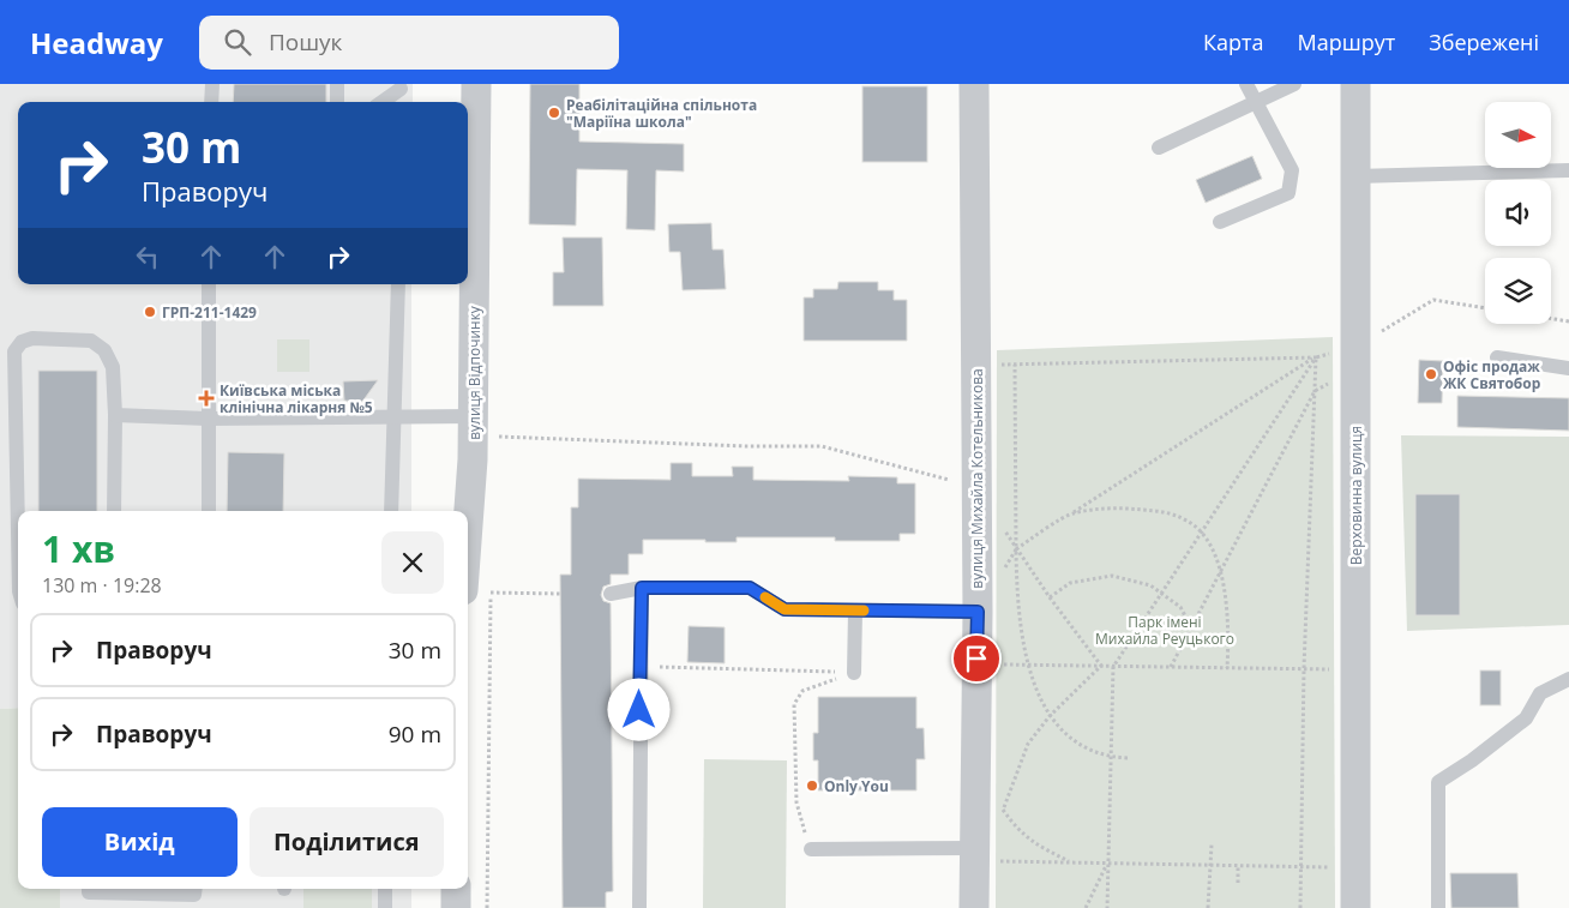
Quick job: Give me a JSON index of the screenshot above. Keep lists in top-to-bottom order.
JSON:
{
  "streets": {
    "street": ["вулиця Відпочинку", "вулиця Михайла Котельникова", "Верховинна вулиця"]
  },
  "parks": ["Парк імені Михайла Реуцького"],
  "places": {
    "other": [
      "Реабілітаційна спільнота \"Маріїна школа\"",
      "ГРП-211-1429",
      "Офіс продаж ЖК Святобор",
      "Only You"
    ],
    "health": ["Київська міська клінічна лікарня №5"]
  },
  "north": "right",
  "page": {
    "header": "Headway",
    "search": "Пошук",
    "nav": ["Карта", "Маршрут", "Збережені"],
    "turn": ["30 m", "Праворуч"],
    "heading": ["1 хв", "130 m · 19:28"],
    "list": [
      {
        "name": "Праворуч",
        "value": "30 m"
      },
      {
        "name": "Праворуч",
        "value": "90 m"
      }
    ],
    "buttons": ["Вихід", "Поділитися"]
  }
}
